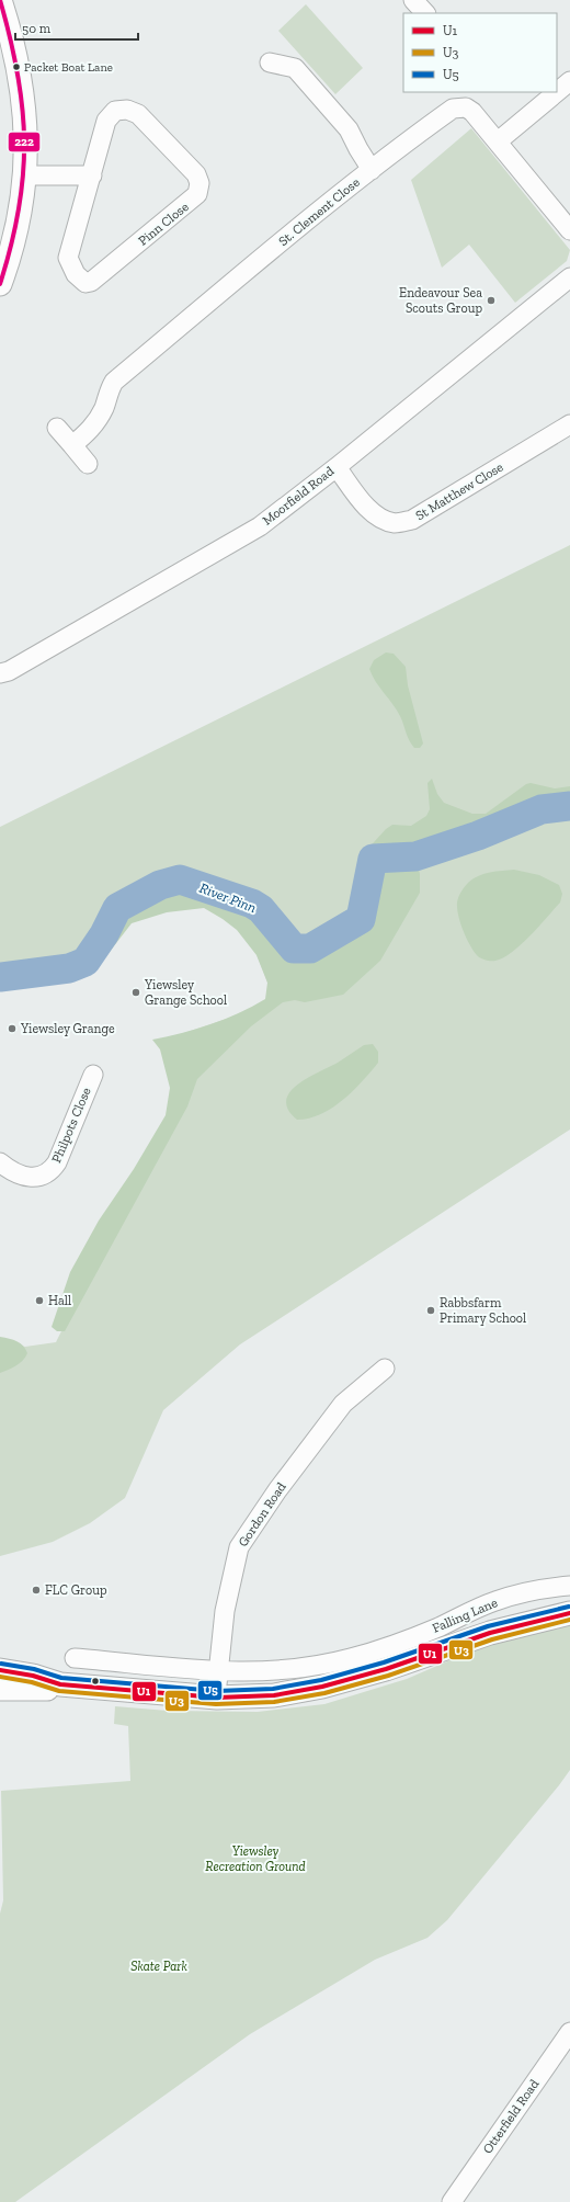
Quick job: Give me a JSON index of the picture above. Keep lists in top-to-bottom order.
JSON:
{
  "streets": {
    "main road": ["Falling Lane"],
    "street": [
      "St. Clement Close",
      "Pinn Close",
      "St Matthew Close",
      "Moorfield Road",
      "Philpots Close",
      "Gordon Road",
      "Otterfield Road"
    ]
  },
  "crossings": [
    ["St Matthew Close", "Moorfield Road"],
    ["Gordon Road", "Falling Lane"]
  ],
  "water": ["River Pinn"],
  "parks": ["Yiewsley Recreation Ground", "Skate Park"],
  "places": [
    "Packet Boat Lane",
    "Endeavour Sea Scouts Group",
    "Yiewsley Grange School",
    "Yiewsley Grange",
    "Hall",
    "Rabbsfarm Primary School",
    "FLC Group"
  ],
  "lines": [
    "transit line 222",
    "transit line U5",
    "transit line U1",
    "transit line U3"
  ],
  "legend": ["U1", "U3", "U5"],
  "scale_bar": "50 m"
}
